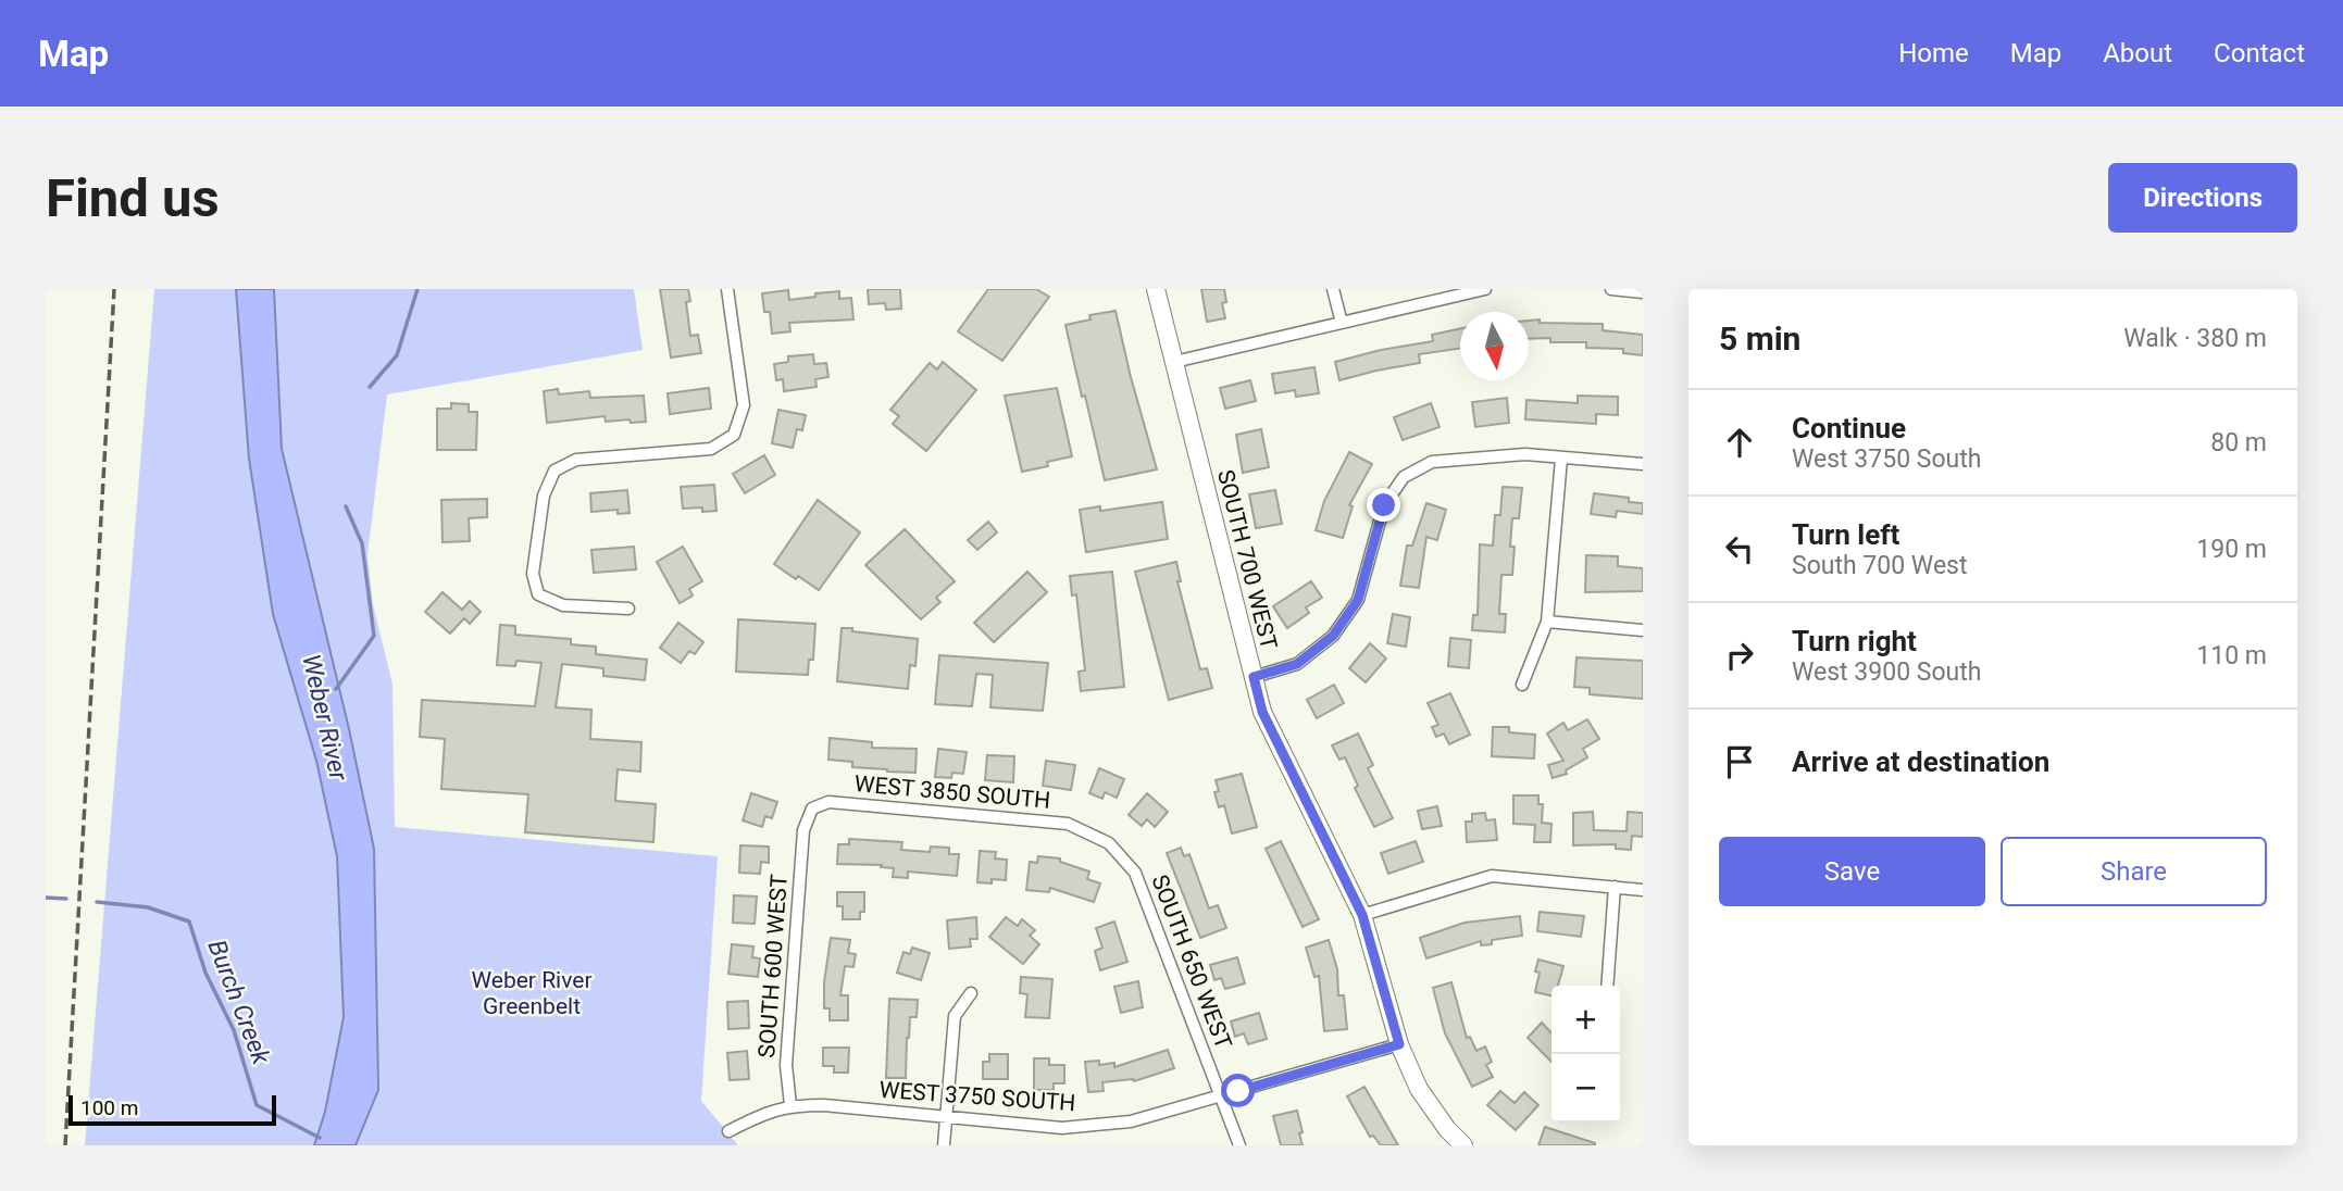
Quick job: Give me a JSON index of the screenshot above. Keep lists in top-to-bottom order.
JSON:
{
  "streets": {
    "street": [
      "SOUTH 700 WEST",
      "WEST 3850 SOUTH",
      "SOUTH 650 WEST",
      "SOUTH 600 WEST",
      "WEST 3750 SOUTH"
    ]
  },
  "crossings": [
    ["SOUTH 700 WEST", "WEST 3750 SOUTH"],
    ["WEST 3850 SOUTH", "SOUTH 650 WEST"],
    ["WEST 3850 SOUTH", "SOUTH 600 WEST"],
    ["SOUTH 650 WEST", "WEST 3750 SOUTH"],
    ["SOUTH 600 WEST", "WEST 3750 SOUTH"]
  ],
  "water": ["Weber River", "Burch Creek"],
  "parks": ["Weber River Greenbelt"],
  "scale_bar": "100 m",
  "north": "bottom",
  "page": {
    "header": "Map",
    "nav": [
      "Home",
      "Map",
      "About",
      "Contact"
    ],
    "buttons": [
      "Directions",
      ["Save", "Share"]
    ],
    "title": "Find us",
    "heading": ["5 min", "Walk · 380 m"],
    "list": [
      ["Continue", "West 3750 South", "80 m"],
      ["Turn left", "South 700 West", "190 m"],
      ["Turn right", "West 3900 South", "110 m"],
      "Arrive at destination"
    ],
    "map_buttons": ["+", "−"],
    "scale": "100 m"
  }
}
